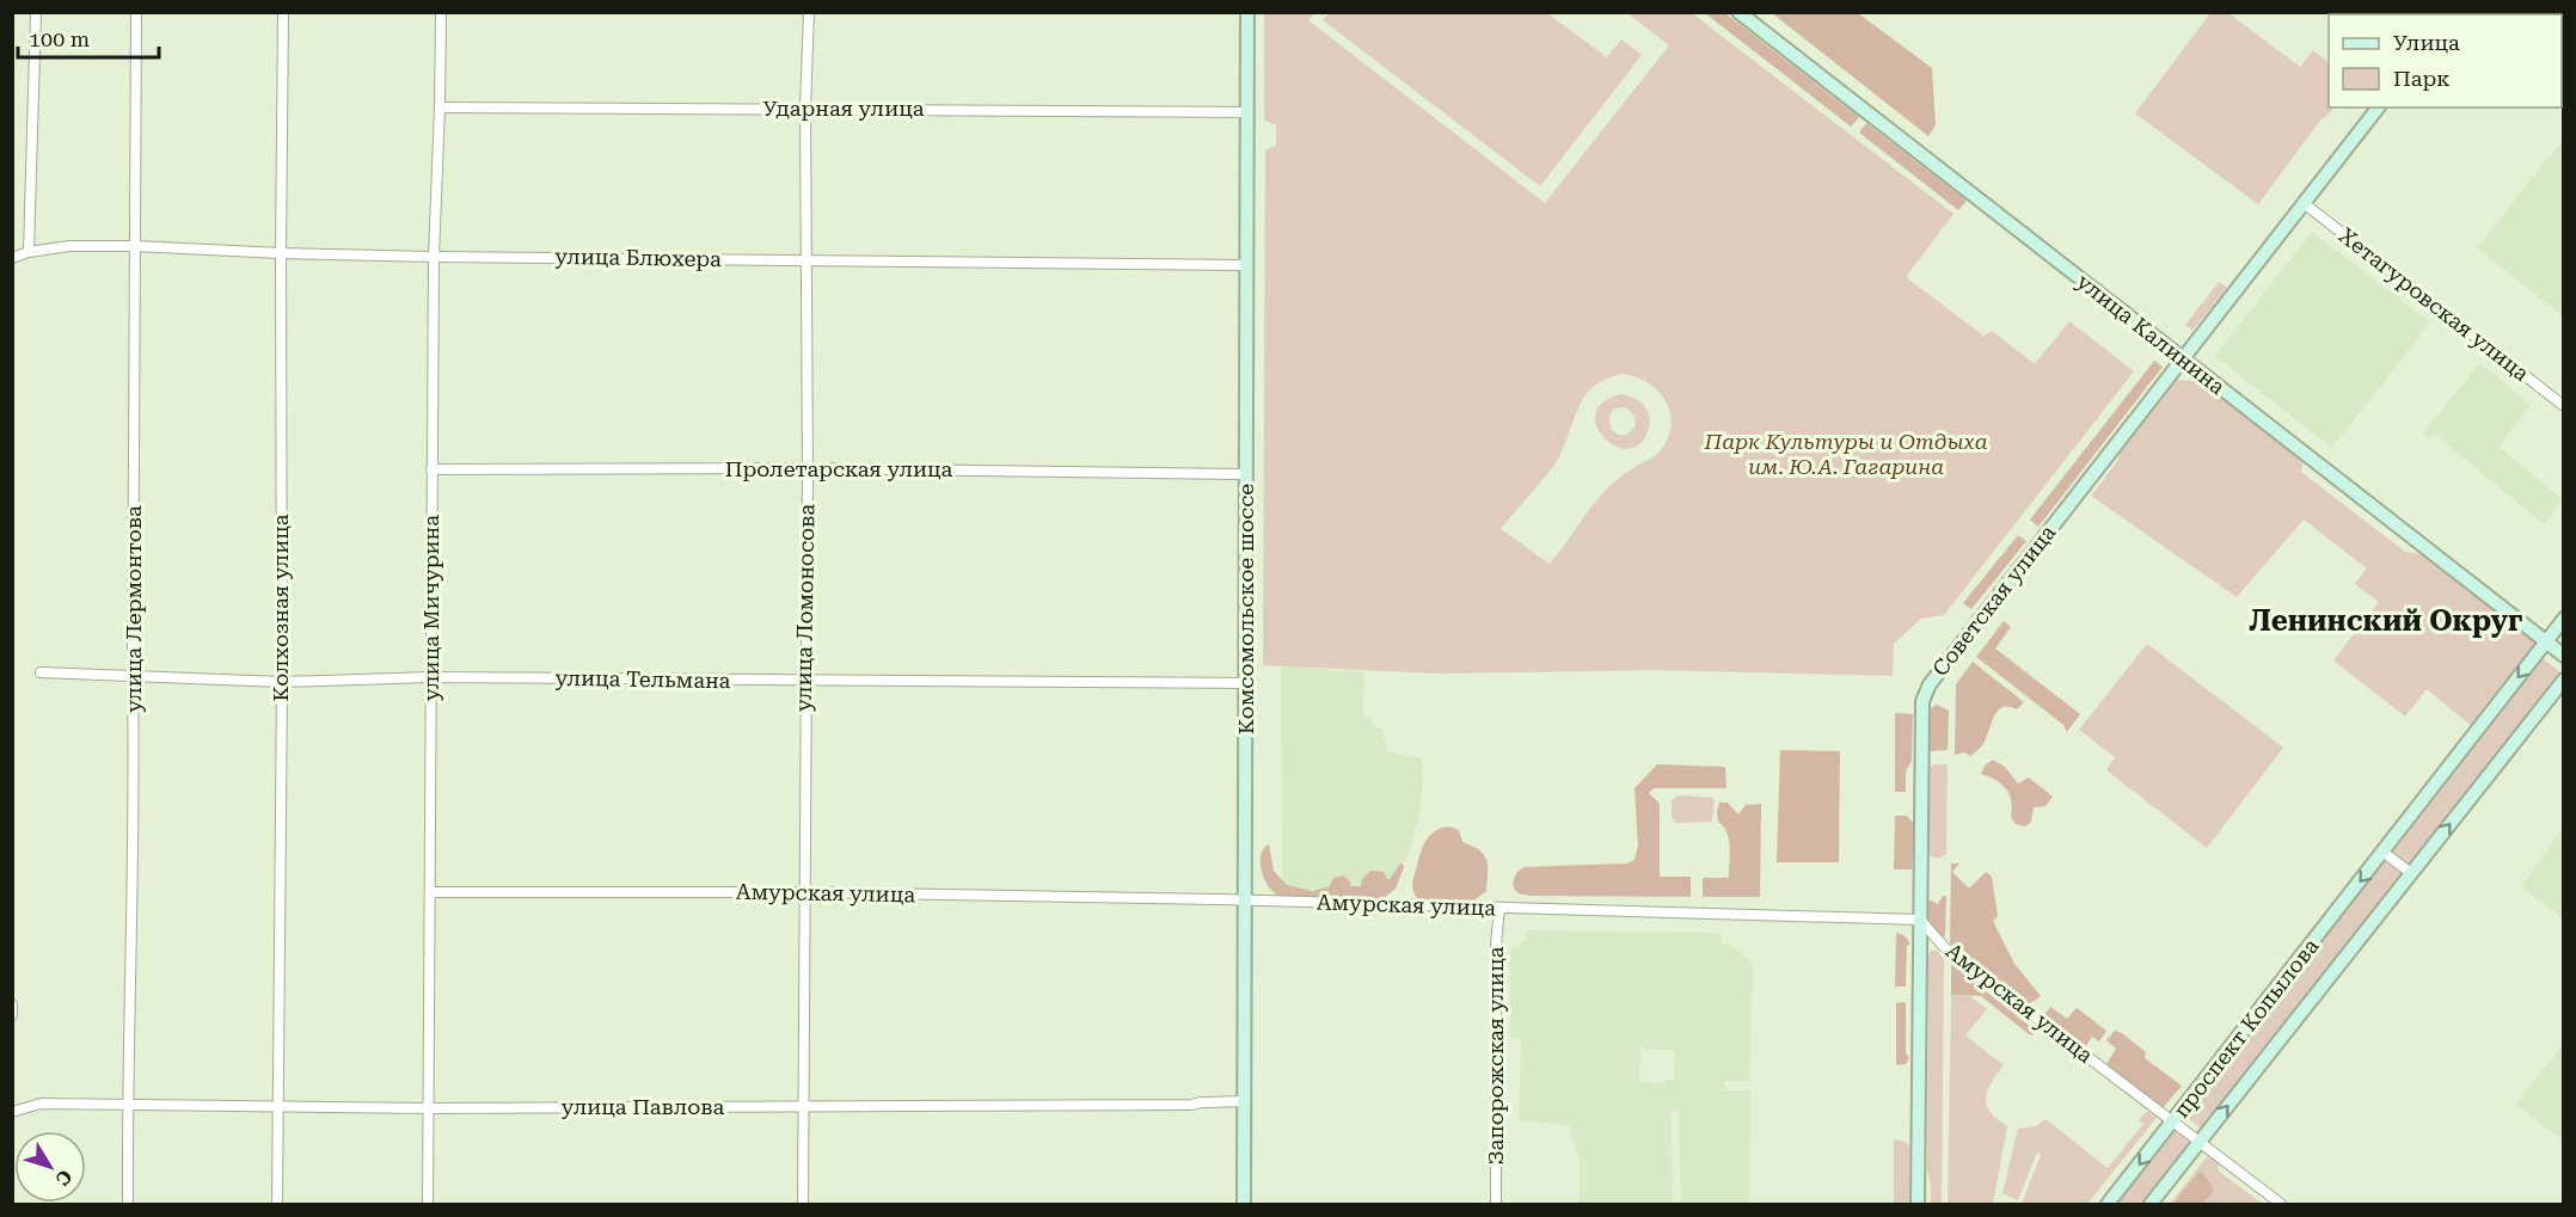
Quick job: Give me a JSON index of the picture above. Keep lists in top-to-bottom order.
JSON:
{
  "streets": {
    "street": [
      "Ударная улица",
      "улица Блюхера",
      "Хетагуровская улица",
      "улица Калинина",
      "Пролетарская улица",
      "Советская улица",
      "Колхозная улица",
      "улица Мичурина",
      "улица Ломоносова",
      "улица Лермонтова",
      "Комсомольское шоссе",
      "улица Тельмана",
      "Амурская улица",
      "проспект Копылова",
      "Запорожская улица",
      "улица Павлова"
    ]
  },
  "crossings": [
    ["Ударная улица", "улица Мичурина"],
    ["Ударная улица", "улица Ломоносова"],
    ["Ударная улица", "Комсомольское шоссе"],
    ["улица Блюхера", "Колхозная улица"],
    ["улица Блюхера", "улица Мичурина"],
    ["улица Блюхера", "улица Ломоносова"],
    ["улица Блюхера", "улица Лермонтова"],
    ["улица Блюхера", "Комсомольское шоссе"],
    ["Хетагуровская улица", "Советская улица"],
    ["улица Калинина", "Советская улица"],
    ["улица Калинина", "проспект Копылова"],
    ["Пролетарская улица", "улица Мичурина"],
    ["Пролетарская улица", "улица Ломоносова"],
    ["Пролетарская улица", "Комсомольское шоссе"],
    ["Советская улица", "Амурская улица"],
    ["Колхозная улица", "улица Тельмана"],
    ["Колхозная улица", "улица Павлова"],
    ["улица Мичурина", "улица Тельмана"],
    ["улица Мичурина", "Амурская улица"],
    ["улица Мичурина", "улица Павлова"],
    ["улица Ломоносова", "улица Тельмана"],
    ["улица Ломоносова", "Амурская улица"],
    ["улица Ломоносова", "улица Павлова"],
    ["улица Лермонтова", "улица Тельмана"],
    ["улица Лермонтова", "улица Павлова"],
    ["Комсомольское шоссе", "улица Тельмана"],
    ["Комсомольское шоссе", "Амурская улица"],
    ["Комсомольское шоссе", "улица Павлова"],
    ["Амурская улица", "проспект Копылова"],
    ["Амурская улица", "Запорожская улица"]
  ],
  "districts": ["Ленинский Округ"],
  "parks": ["Парк Культуры и Отдыха им. Ю.А. Гагарина"],
  "legend": ["Улица", "Парк"],
  "scale_bar": "100 m",
  "north": "bottom right"
}
